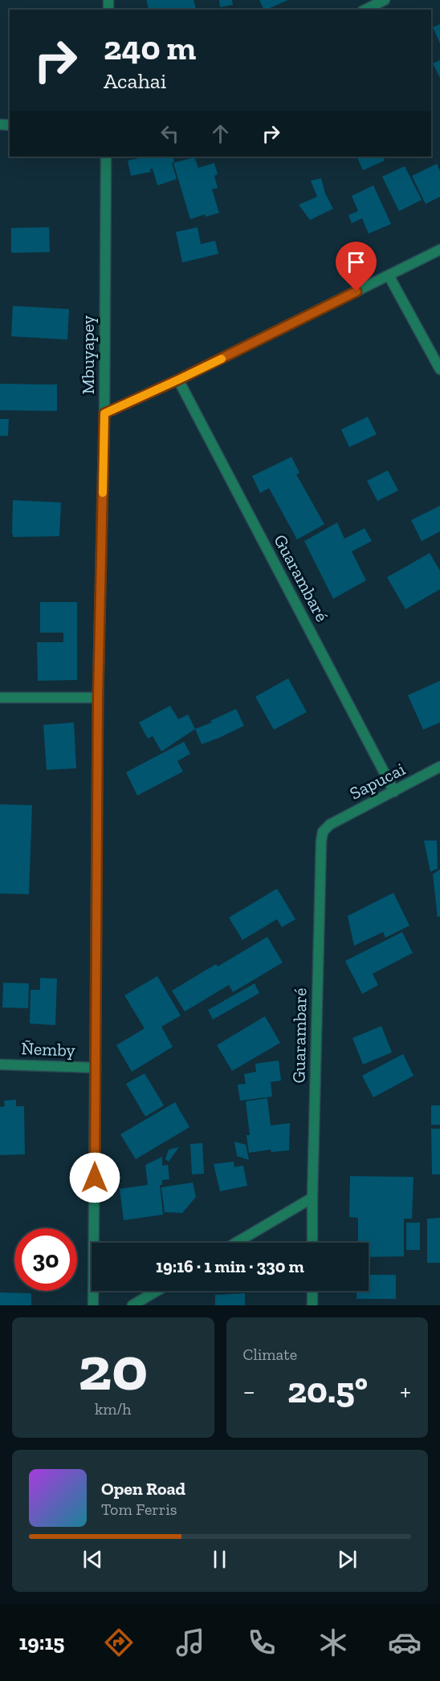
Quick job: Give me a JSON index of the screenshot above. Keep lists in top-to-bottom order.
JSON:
{
  "streets": {
    "street": [
      "Mbuyapey",
      "Guarambaré",
      "Sapucai",
      "Ñemby"
    ]
  },
  "crossings": [
    ["Mbuyapey", "Ñemby"],
    ["Guarambaré", "Sapucai"]
  ],
  "page": {
    "turn": ["240 m", "Acahai"],
    "limit": "30",
    "trip": "19:16 · 1 min · 330 m",
    "tile": [
      ["20", "km/h"],
      "Climate"
    ],
    "heat": ["−", "20.5°", "+"],
    "song": ["Open Road", "Tom Ferris"],
    "tabs": "19:15"
  }
}
